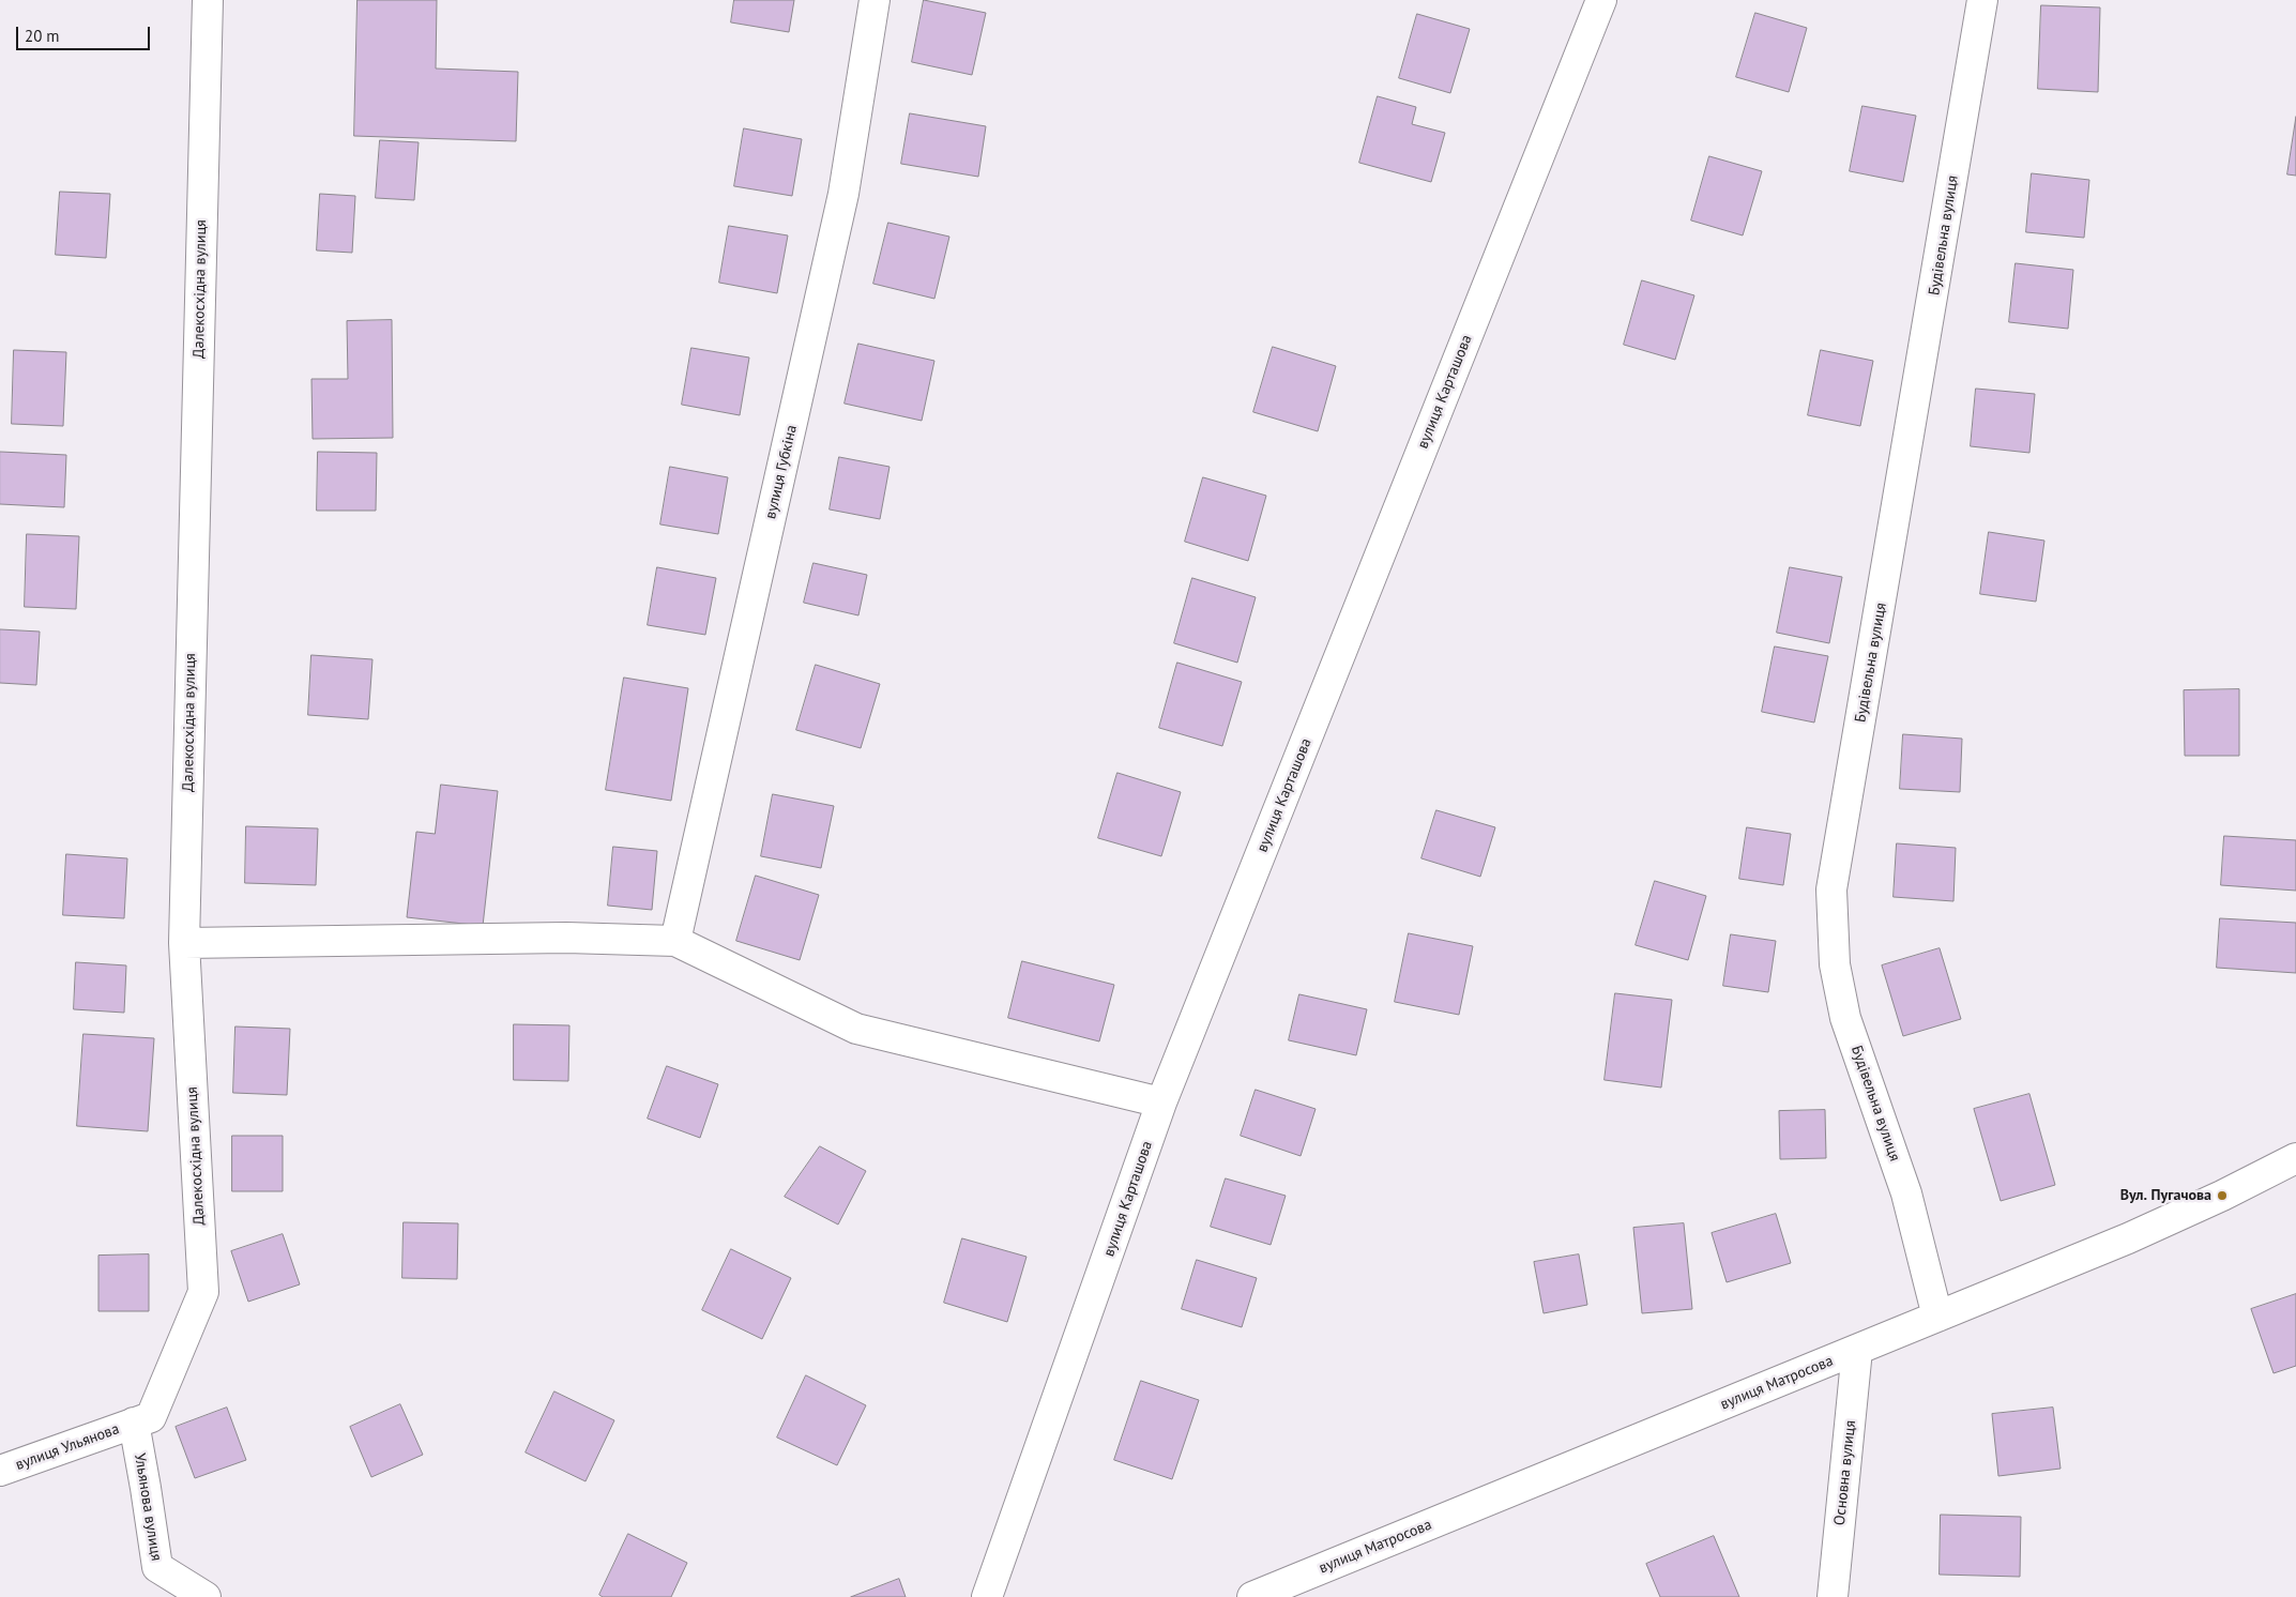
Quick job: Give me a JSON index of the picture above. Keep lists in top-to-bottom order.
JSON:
{
  "streets": {
    "street": [
      "Будівельна вулиця",
      "Далекосхідна вулиця",
      "вулиця Карташова",
      "вулиця Губкіна",
      "вулиця Матросова",
      "вулиця Ульянова",
      "Основна вулиця",
      "Ульянова вулиця"
    ]
  },
  "crossings": [
    ["Будівельна вулиця", "вулиця Матросова"],
    ["Далекосхідна вулиця", "вулиця Ульянова"],
    ["Далекосхідна вулиця", "Ульянова вулиця"],
    ["вулиця Матросова", "Основна вулиця"],
    ["вулиця Ульянова", "Ульянова вулиця"]
  ],
  "places": ["Вул. Пугачова"],
  "scale_bar": "20 m"
}
